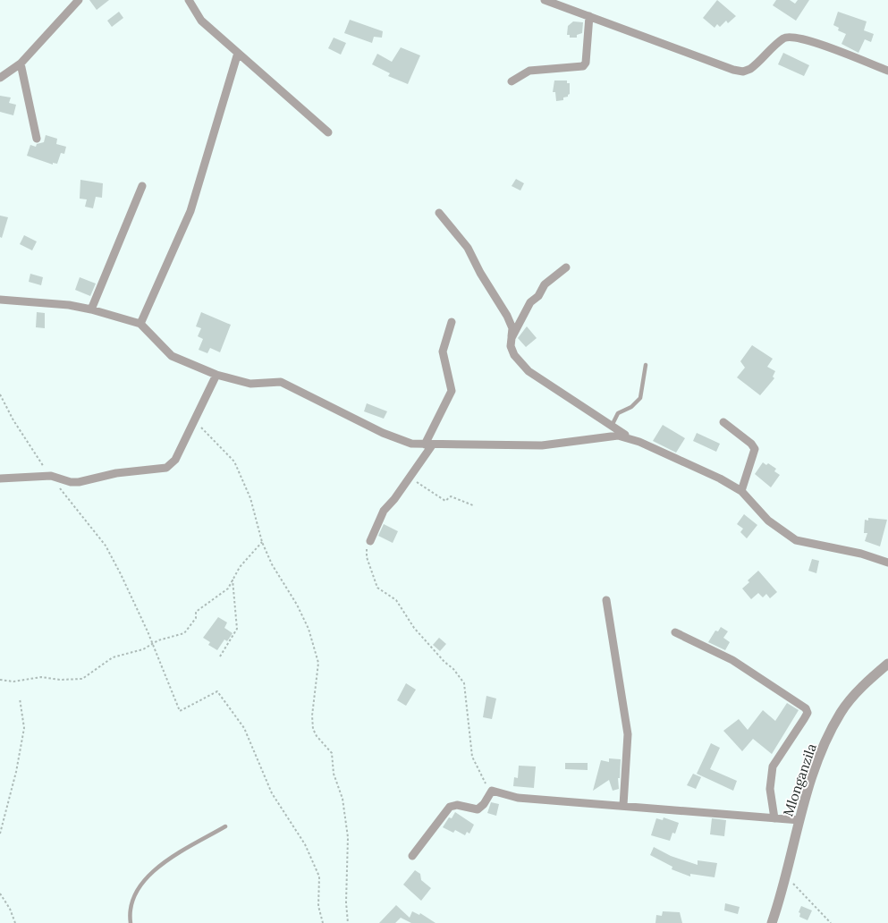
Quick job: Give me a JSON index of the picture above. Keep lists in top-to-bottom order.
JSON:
{
  "streets": {
    "street": ["Mlonganzila"]
  }
}
